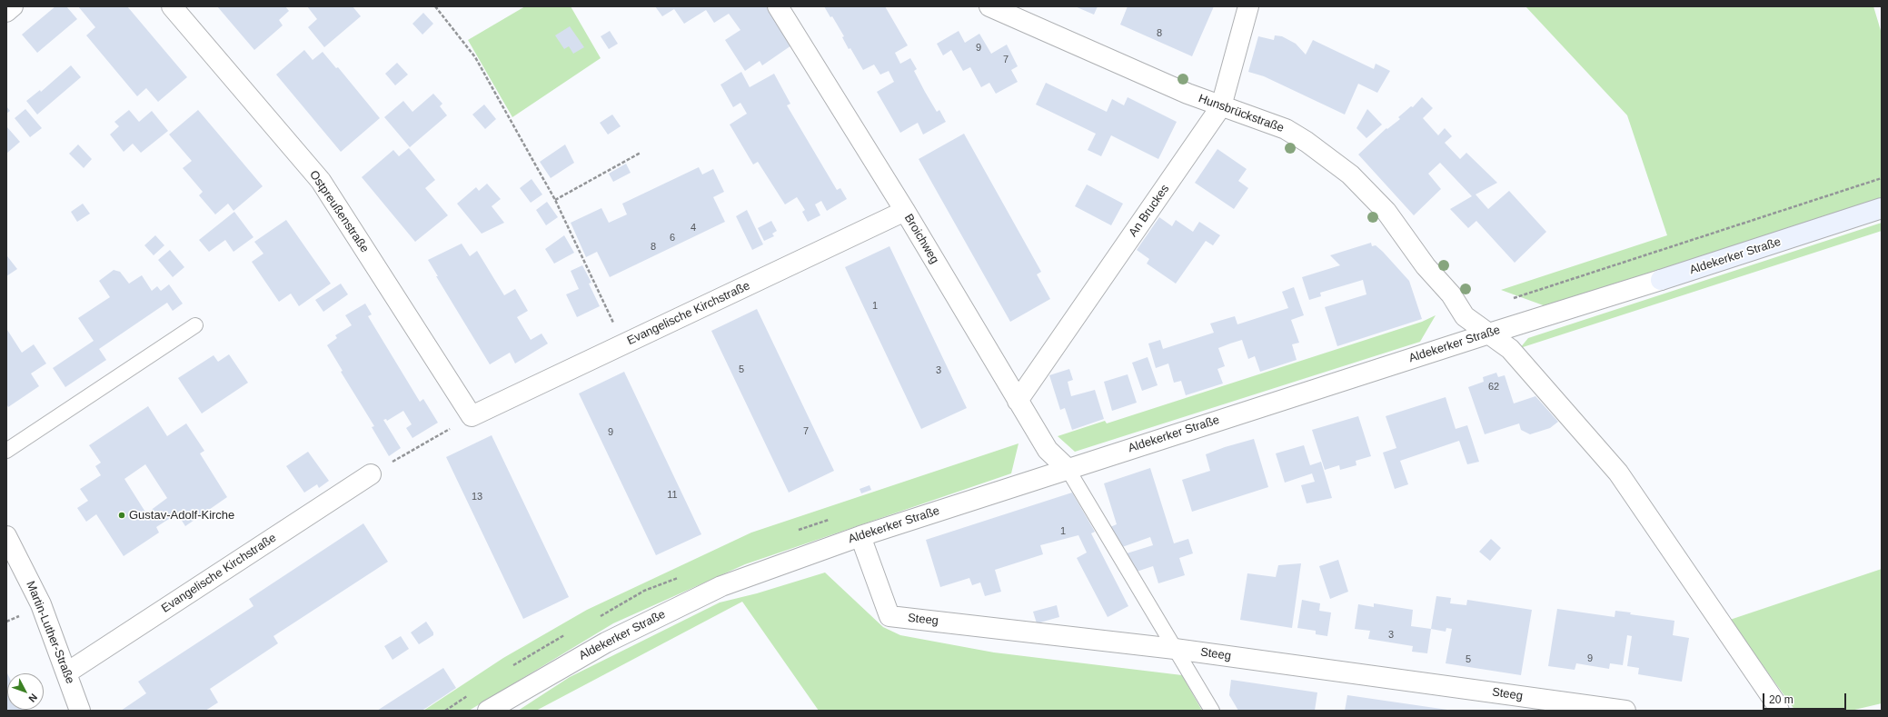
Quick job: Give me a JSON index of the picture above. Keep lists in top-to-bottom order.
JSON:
{
  "streets": {
    "street": [
      "Hunsbrückstraße",
      "An Bruckes",
      "Ostpreußenstraße",
      "Broichweg",
      "Aldekerker Straße",
      "Evangelische Kirchstraße",
      "Steeg",
      "Martin-Luther-Straße"
    ]
  },
  "crossings": [
    ["Hunsbrückstraße", "An Bruckes"],
    ["Hunsbrückstraße", "Aldekerker Straße"],
    ["An Bruckes", "Broichweg"],
    ["Ostpreußenstraße", "Evangelische Kirchstraße"],
    ["Broichweg", "Aldekerker Straße"],
    ["Broichweg", "Evangelische Kirchstraße"],
    ["Aldekerker Straße", "Steeg"],
    ["Evangelische Kirchstraße", "Martin-Luther-Straße"]
  ],
  "places": ["Gustav-Adolf-Kirche"],
  "house_numbers": [
    "8",
    "9",
    "7",
    "4",
    "6",
    "8",
    "1",
    "5",
    "3",
    "62",
    "7",
    "9",
    "11",
    "13",
    "1",
    "3",
    "9",
    "5"
  ],
  "scale_bar": "20 m",
  "north": "bottom right"
}
